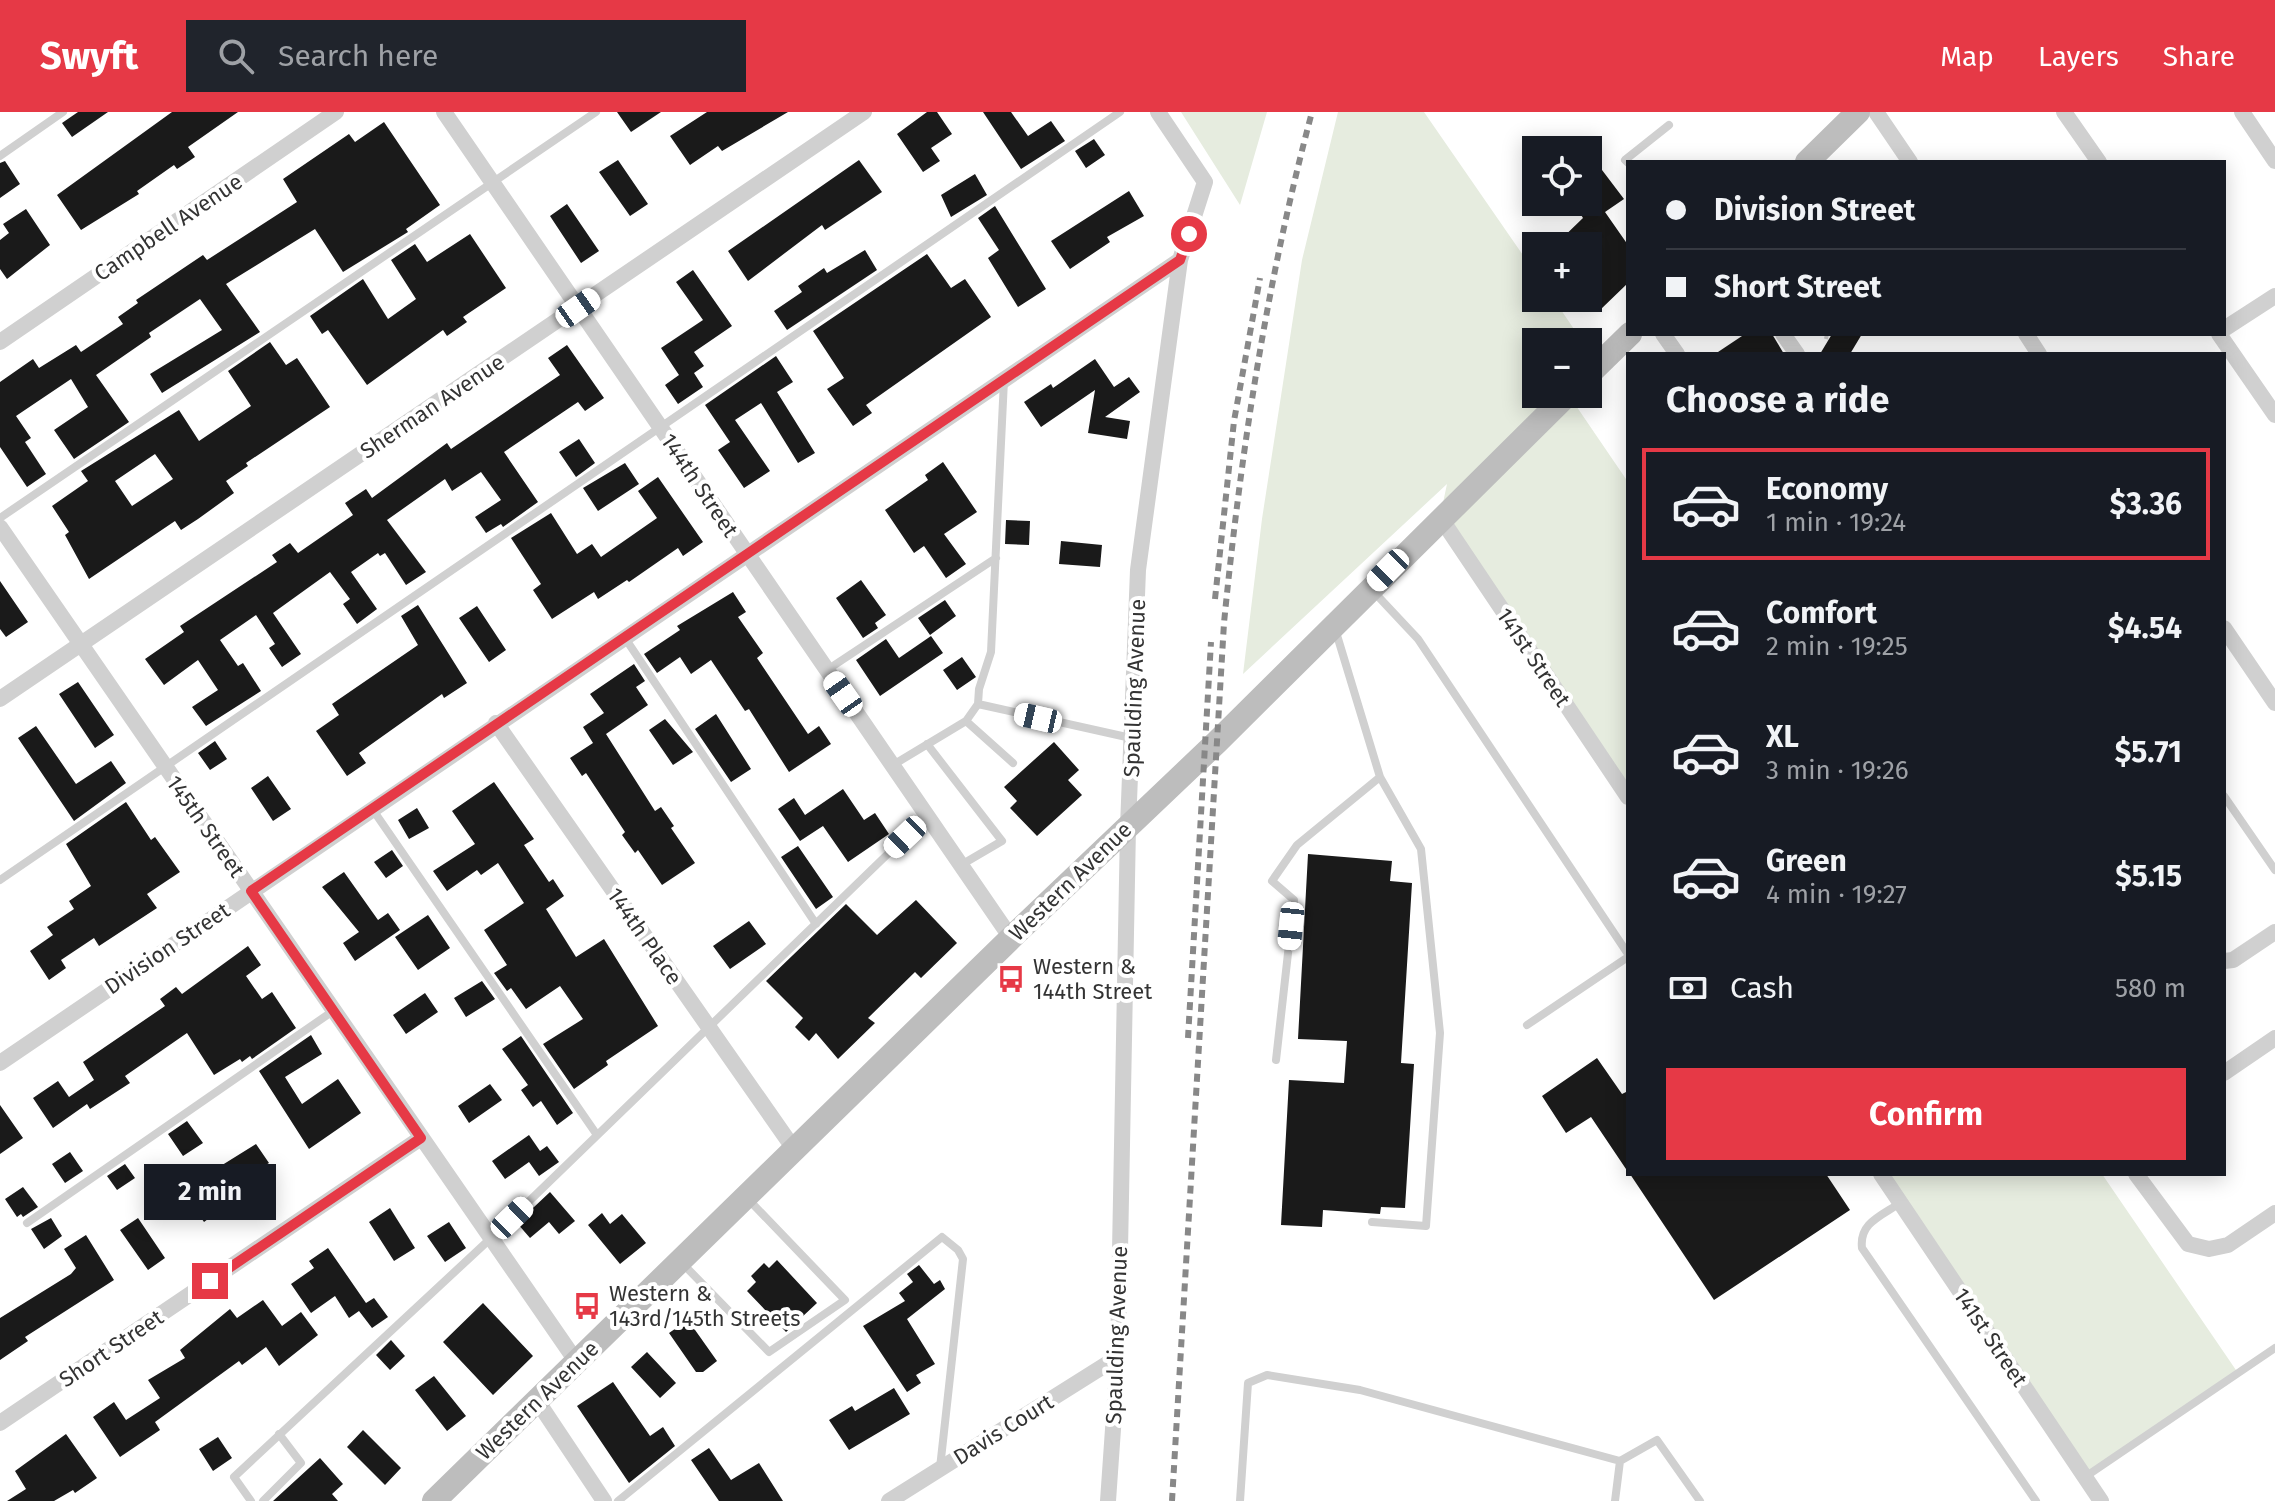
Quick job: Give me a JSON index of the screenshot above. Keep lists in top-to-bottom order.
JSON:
{
  "streets": {
    "main road": ["Western Avenue"],
    "street": [
      "Campbell Avenue",
      "Sherman Avenue",
      "144th Street",
      "141st Street",
      "Spaulding Avenue",
      "145th Street",
      "144th Place",
      "Division Street",
      "Short Street",
      "Davis Court"
    ]
  },
  "crossings": [
    ["Sherman Avenue", "144th Street"],
    ["Sherman Avenue", "145th Street"],
    ["144th Street", "Western Avenue"],
    ["144th Street", "Division Street"],
    ["141st Street", "Western Avenue"],
    ["Spaulding Avenue", "Western Avenue"],
    ["Spaulding Avenue", "Division Street"],
    ["Spaulding Avenue", "Davis Court"],
    ["145th Street", "Western Avenue"],
    ["145th Street", "Division Street"],
    ["145th Street", "Short Street"],
    ["Western Avenue", "144th Place"],
    ["144th Place", "Division Street"]
  ],
  "places": {
    "bus stop": ["Western & 144th Street", "Western & 143rd/145th Streets"]
  },
  "page": {
    "header": "Swyft",
    "search": "Search here",
    "nav": ["Map", "Layers", "Share"],
    "map_buttons": ["+", "−"],
    "banner": ["Division Street", "Short Street"],
    "heading": "Choose a ride",
    "list": [
      {
        "name": "Economy",
        "note": "1 min · 19:24",
        "value": "$3.36"
      },
      {
        "name": "Comfort",
        "note": "2 min · 19:25",
        "value": "$4.54"
      },
      {
        "name": "XL",
        "note": "3 min · 19:26",
        "value": "$5.71"
      },
      {
        "name": "Green",
        "note": "4 min · 19:27",
        "value": "$5.15"
      }
    ],
    "pay": ["Cash", "580 m"],
    "buttons": "Confirm",
    "bubble": "2 min"
  }
}
